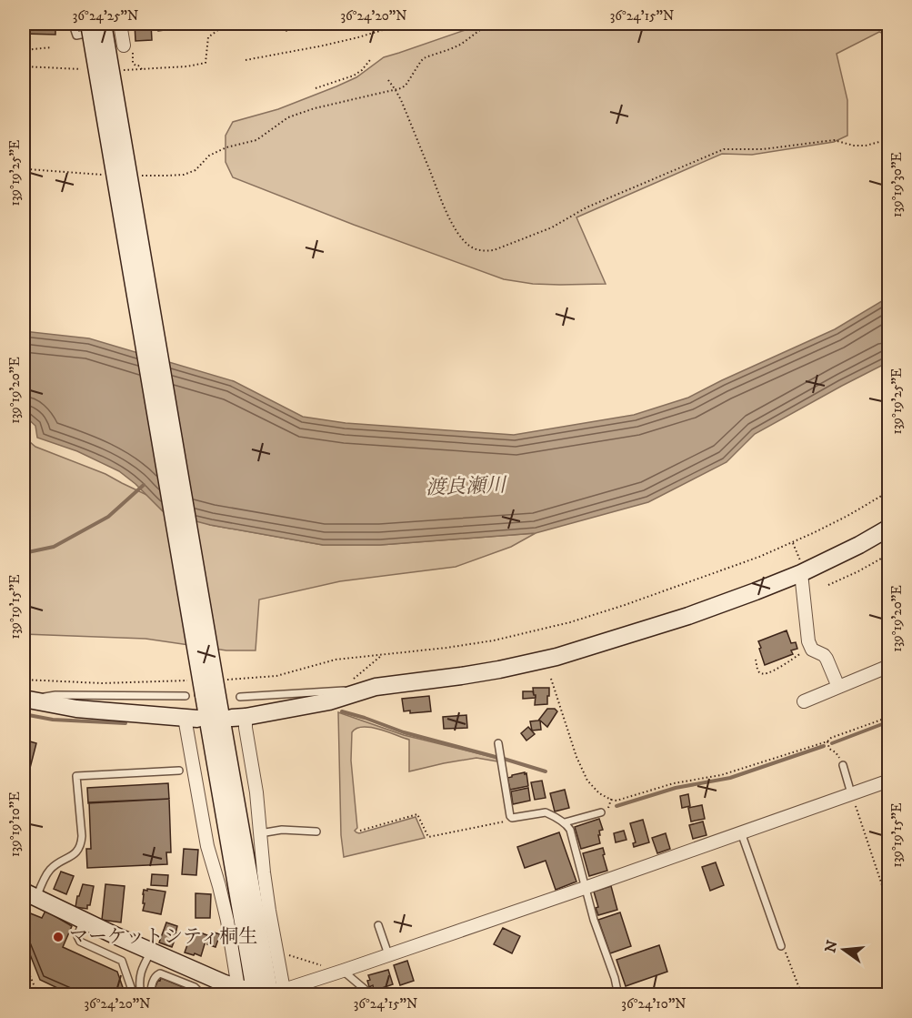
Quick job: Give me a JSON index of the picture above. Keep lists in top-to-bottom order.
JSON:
{
  "water": ["渡良瀬川"],
  "places": ["マーケットシティ桐生"],
  "north": "left",
  "coordinates": [
    "36°24'25\"N",
    "36°24'20\"N",
    "36°24'15\"N",
    "139°19'25\"E",
    "139°19'30\"E",
    "139°19'20\"E",
    "139°19'15\"E",
    "139°19'10\"E",
    "36°24'10\"N"
  ]
}
